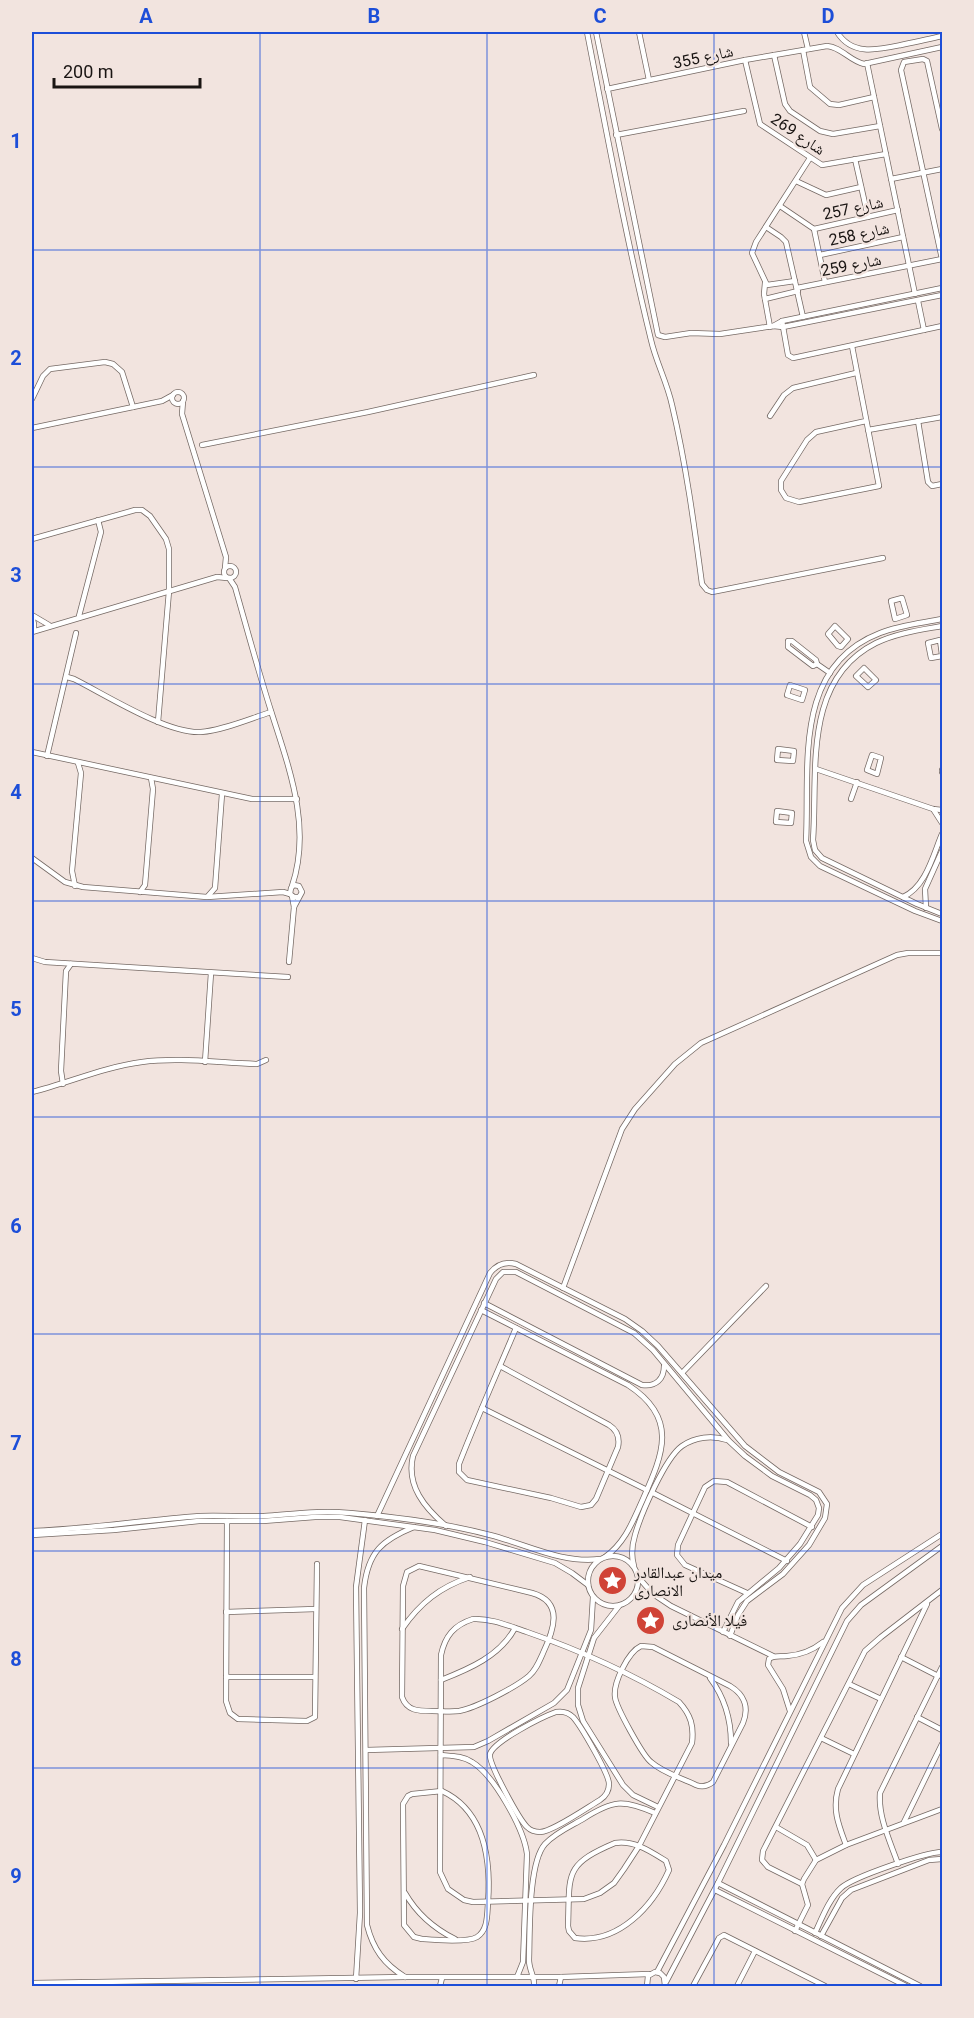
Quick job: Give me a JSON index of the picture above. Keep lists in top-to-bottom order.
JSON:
{
  "streets": {
    "street": [
      "شارع 355",
      "شارع 269",
      "شارع 257",
      "شارع 258",
      "شارع 259"
    ]
  },
  "crossings": [
    ["شارع 355", "شارع 269"]
  ],
  "places": {
    "place": ["ميدان عبدالقادر الانصارى", "فيلا الأنصارى"]
  },
  "scale_bar": "200 m",
  "grid": {
    "columns": [
      "A",
      "B",
      "C",
      "D"
    ],
    "rows": [
      "1",
      "2",
      "3",
      "4",
      "5",
      "6",
      "7",
      "8",
      "9"
    ]
  }
}
